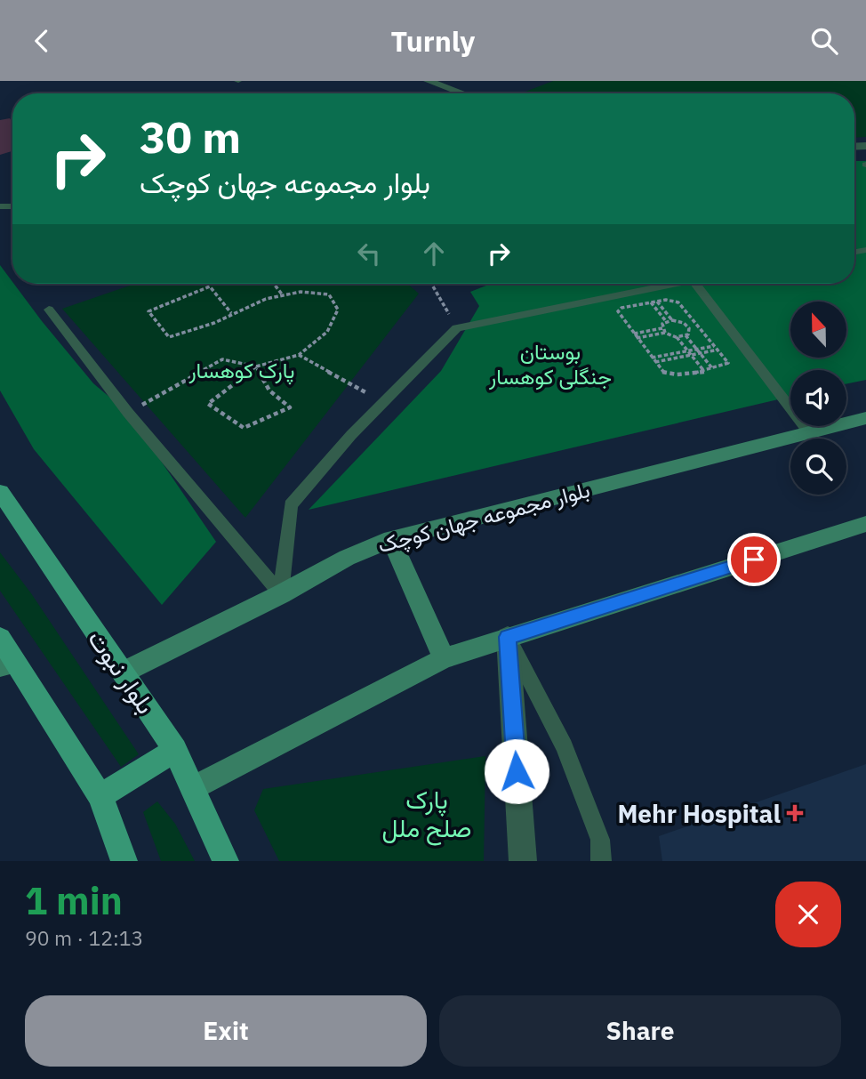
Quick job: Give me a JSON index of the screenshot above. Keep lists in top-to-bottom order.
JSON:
{
  "streets": {
    "main road": ["بلوار مجموعه جهان کوچک", "بلوار نبوت"]
  },
  "crossings": [
    ["بلوار مجموعه جهان کوچک", "بلوار نبوت"]
  ],
  "parks": ["بوستان جنگلی کوهسار", "پارک کوهسار", "پارک صلح ملل"],
  "places": {
    "health": ["Mehr Hospital"]
  },
  "north": "top",
  "page": {
    "header": "Turnly",
    "turn": ["30 m", "بلوار مجموعه جهان کوچک"],
    "heading": ["1 min", "90 m · 12:13"],
    "buttons": ["Exit", "Share"]
  }
}
